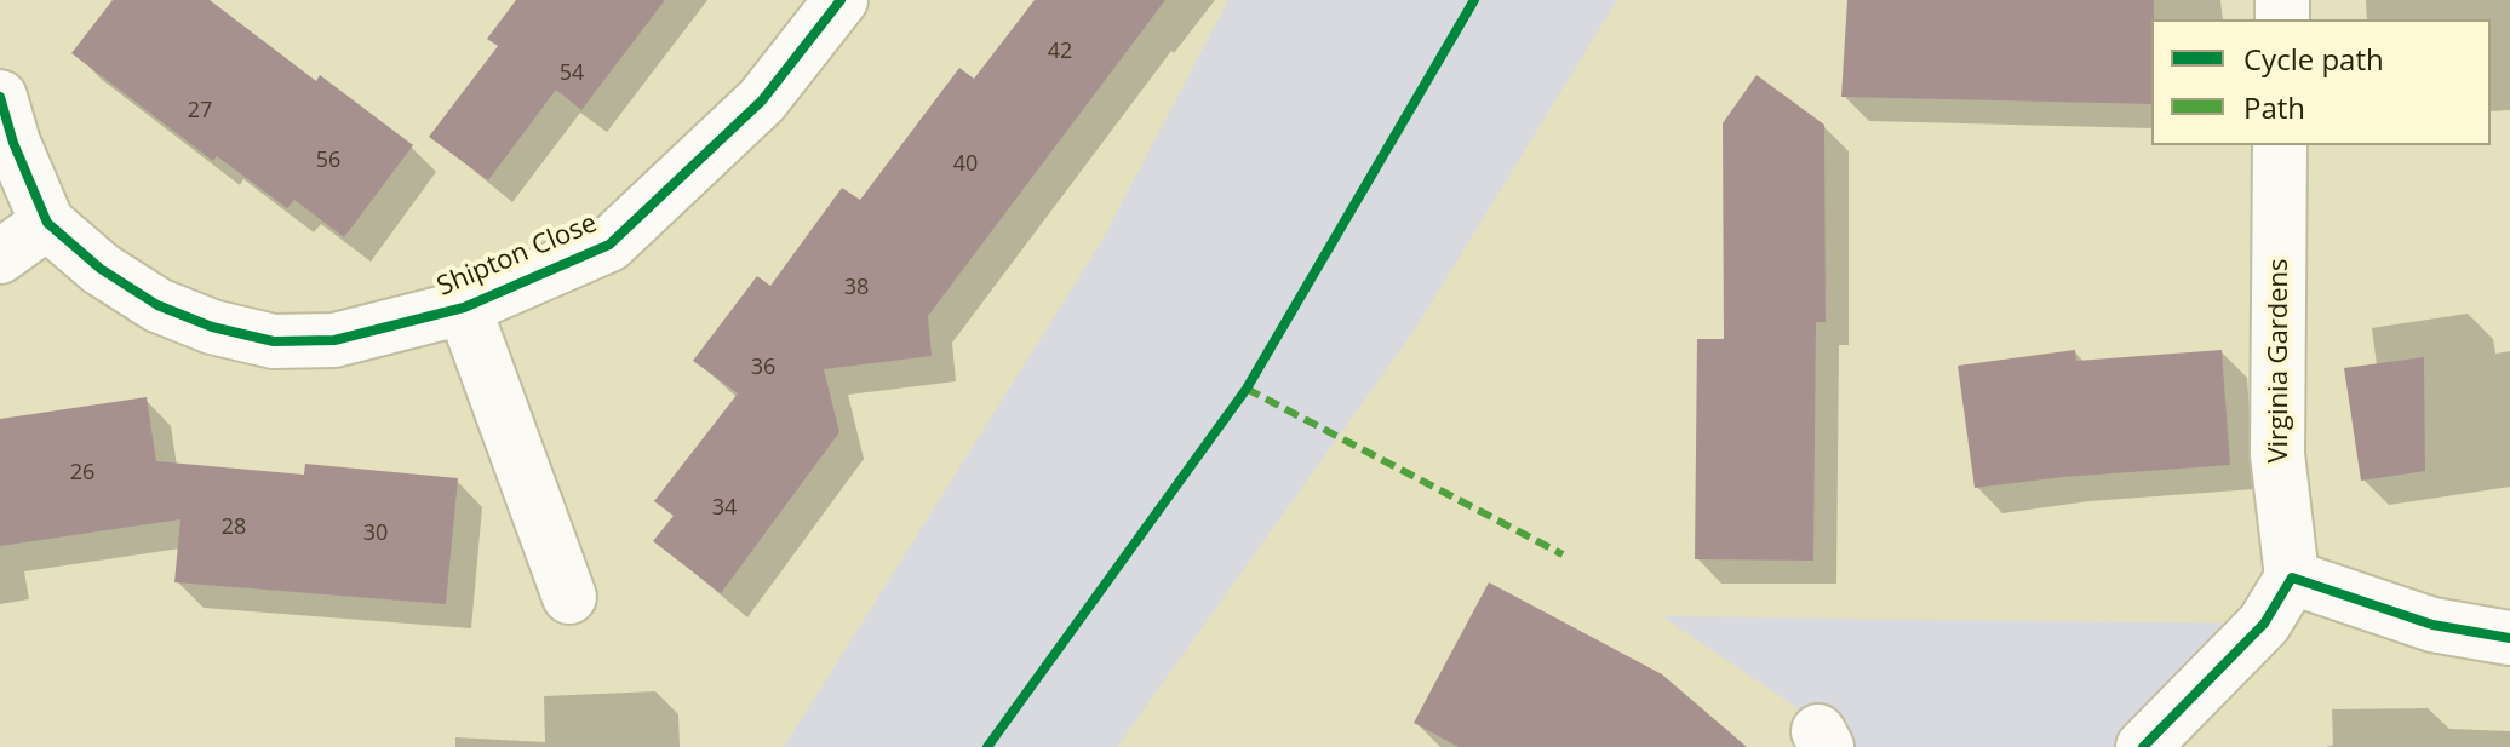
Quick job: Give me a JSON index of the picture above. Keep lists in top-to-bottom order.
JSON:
{
  "streets": {
    "street": ["Shipton Close", "Virginia Gardens"]
  },
  "house_numbers": [
    "42",
    "54",
    "27",
    "56",
    "40",
    "38",
    "36",
    "26",
    "34",
    "28",
    "30"
  ],
  "legend": ["Cycle path", "Path"]
}
